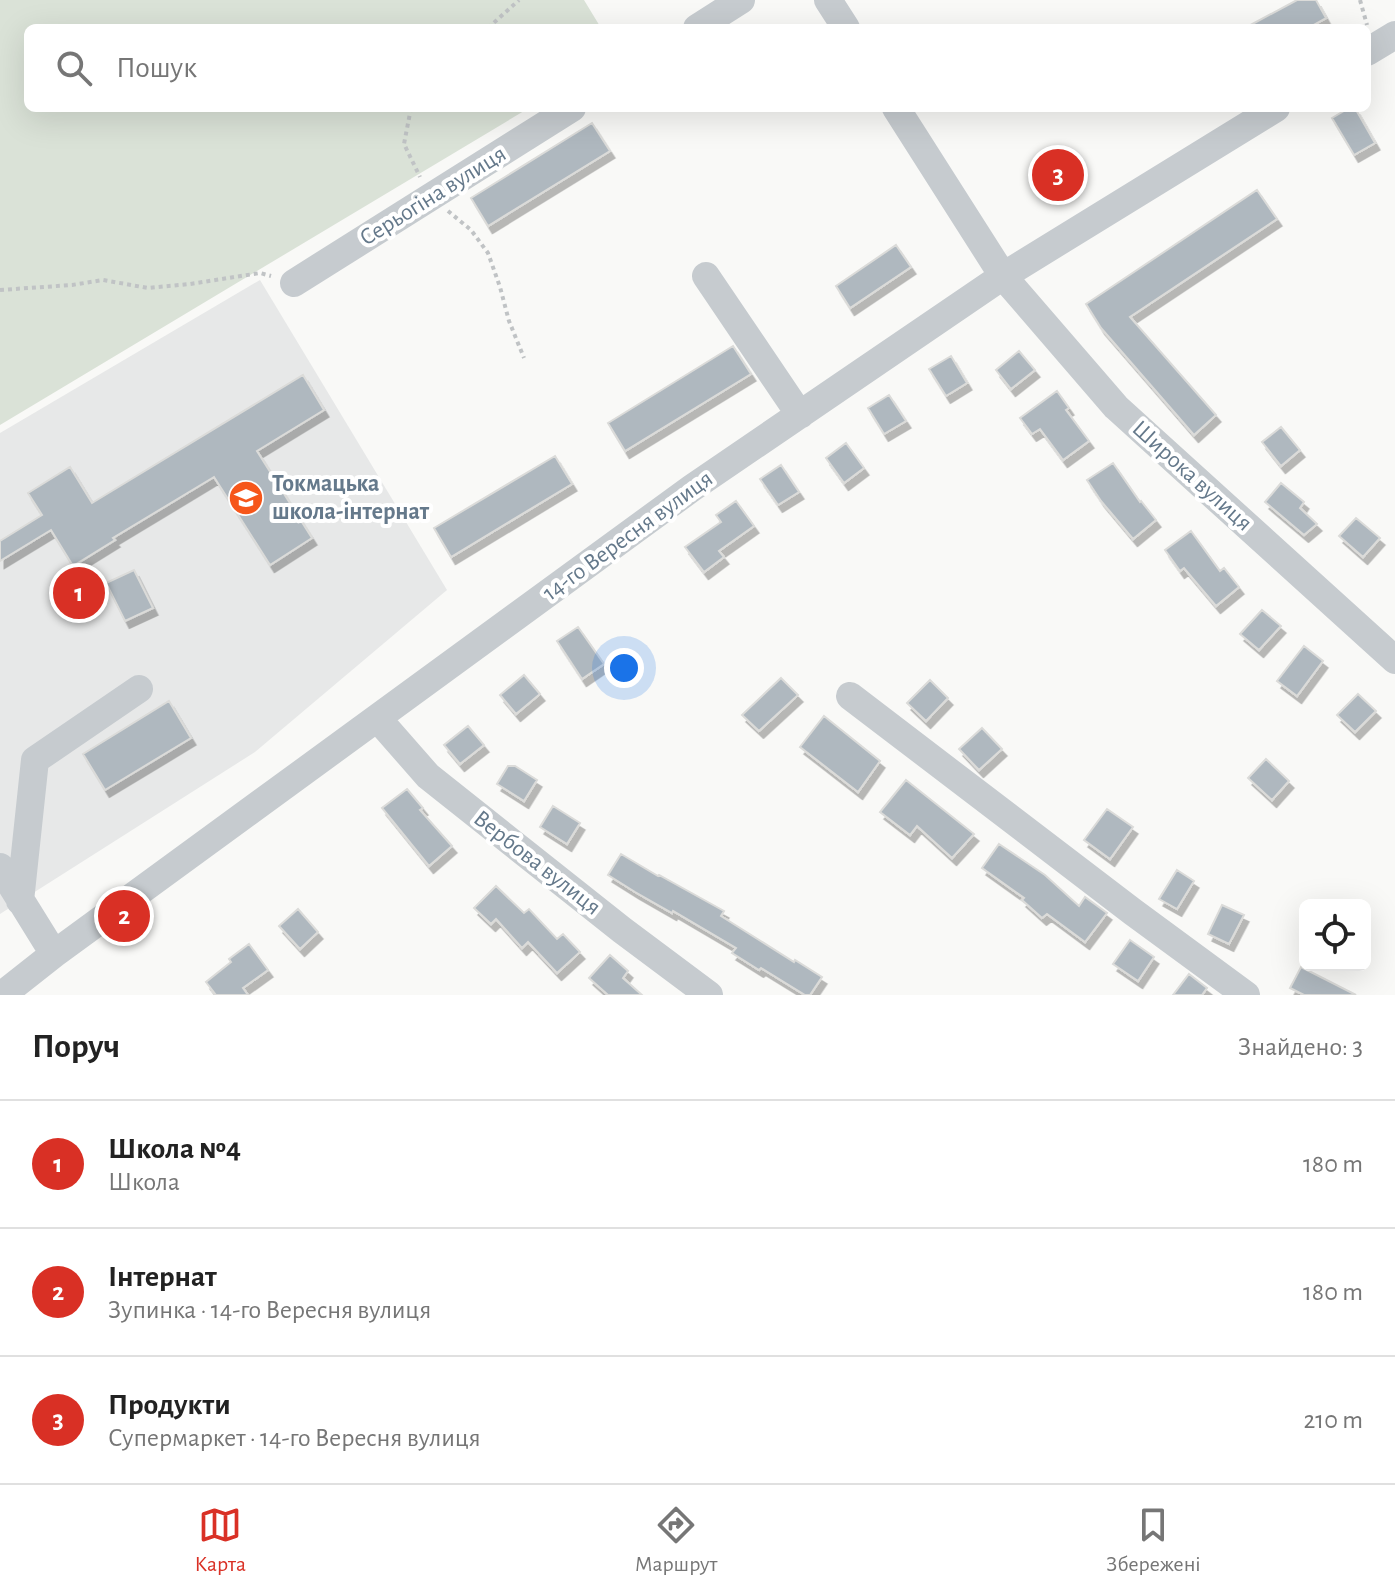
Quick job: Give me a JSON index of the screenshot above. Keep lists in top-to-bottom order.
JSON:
{
  "streets": {
    "street": [
      "Серьогіна вулиця",
      "Широка вулиця",
      "14-го Вересня вулиця",
      "Вербова вулиця"
    ]
  },
  "crossings": [
    ["Широка вулиця", "14-го Вересня вулиця"],
    ["14-го Вересня вулиця", "Вербова вулиця"]
  ],
  "places": {
    "school or university": ["Токмацька школа-інтернат"]
  },
  "page": {
    "search": "Пошук",
    "pins": ["3", "1", "2"],
    "heading": ["Поруч", "Знайдено: 3"],
    "list": [
      {
        "mark": "1",
        "name": "Школа №4",
        "note": "Школа",
        "value": "180 m"
      },
      {
        "mark": "2",
        "name": "Інтернат",
        "note": "Зупинка · 14-го Вересня вулиця",
        "value": "180 m"
      },
      {
        "mark": "3",
        "name": "Продукти",
        "note": "Супермаркет · 14-го Вересня вулиця",
        "value": "210 m"
      }
    ],
    "nav": ["Карта", "Маршрут", "Збережені"]
  }
}
